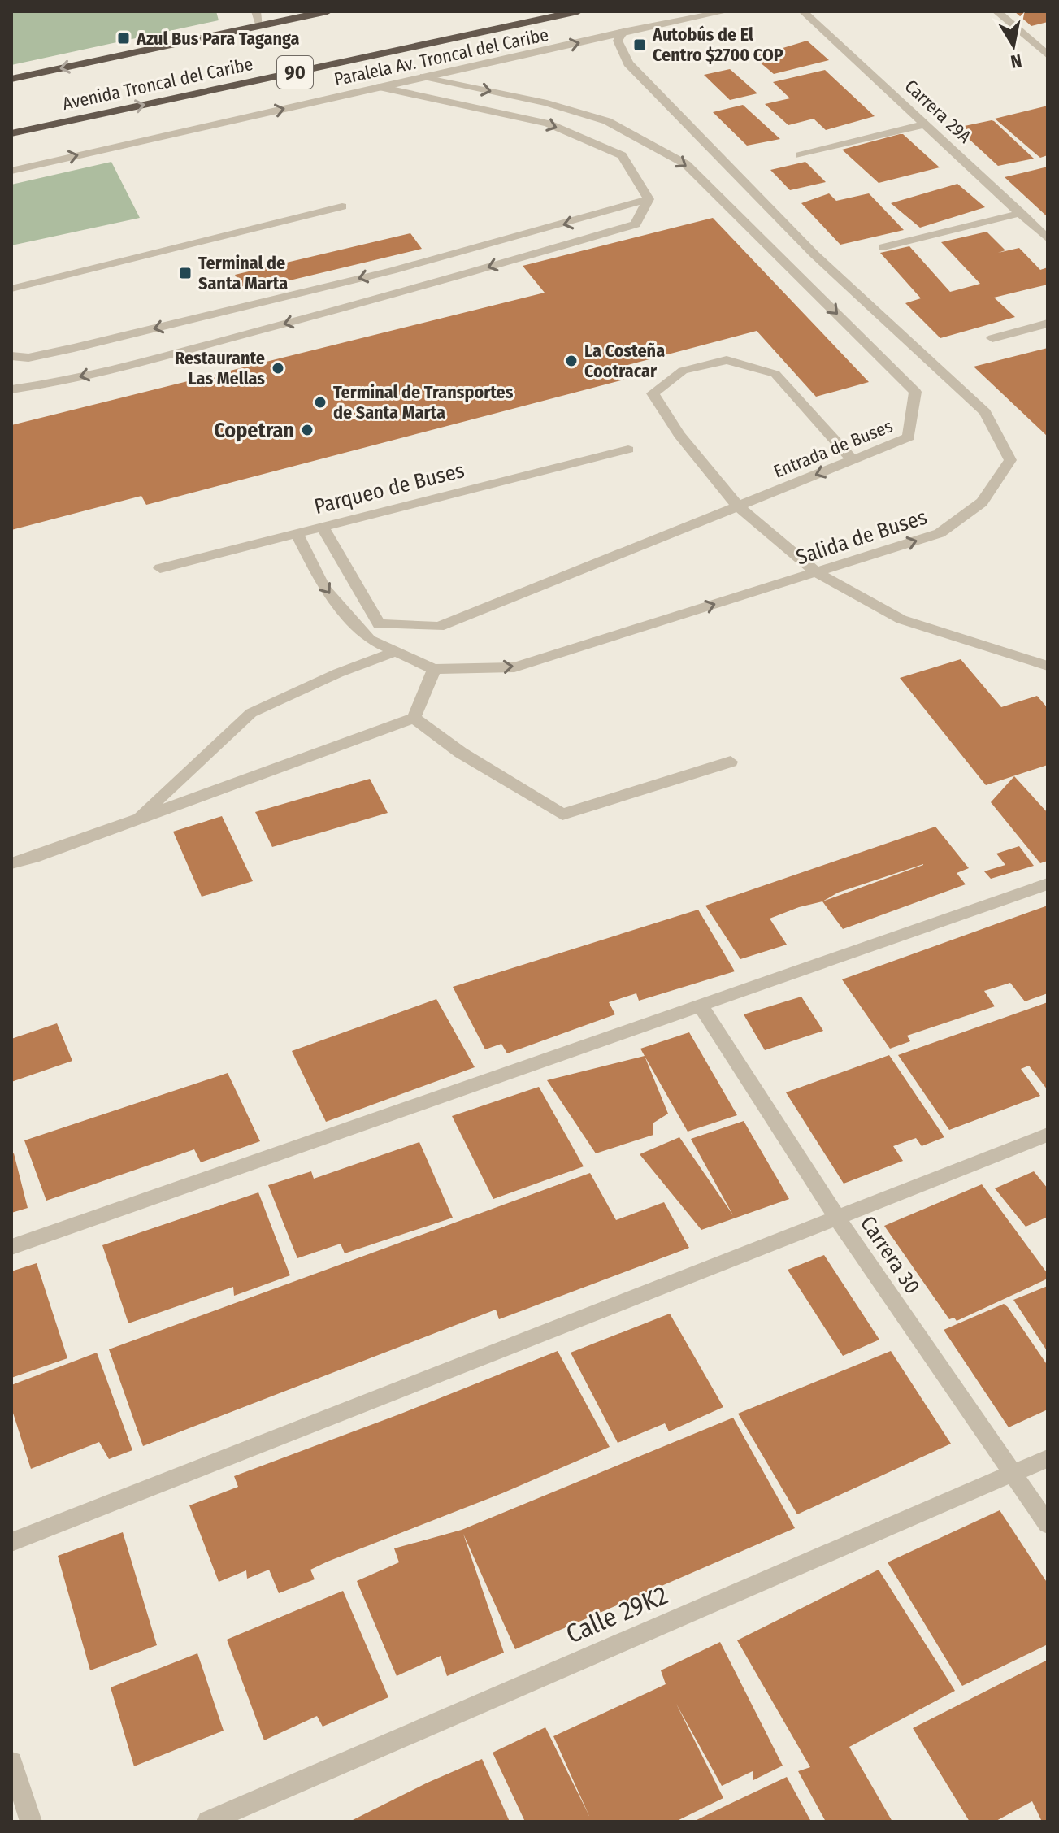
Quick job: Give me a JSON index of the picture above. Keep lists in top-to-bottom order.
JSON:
{
  "streets": {
    "highway": ["90", "Avenida Troncal del Caribe"],
    "street": [
      "Paralela Av. Troncal del Caribe",
      "Carrera 29A",
      "Entrada de Buses",
      "Parqueo de Buses",
      "Salida de Buses",
      "Carrera 30",
      "Calle 29K2"
    ]
  },
  "crossings": [
    ["Paralela Av. Troncal del Caribe", "Entrada de Buses"],
    ["Paralela Av. Troncal del Caribe", "Salida de Buses"],
    ["Entrada de Buses", "Parqueo de Buses"],
    ["Parqueo de Buses", "Salida de Buses"],
    ["Carrera 30", "Calle 29K2"]
  ],
  "places": {
    "transit": ["Azul Bus Para Taganga", "Autobús de El Centro $2700 COP", "Terminal de Santa Marta"],
    "other": [
      "La Costeña Cootracar",
      "Restaurante Las Mellas",
      "Terminal de Transportes de Santa Marta",
      "Copetran"
    ]
  },
  "north": "bottom"
}
